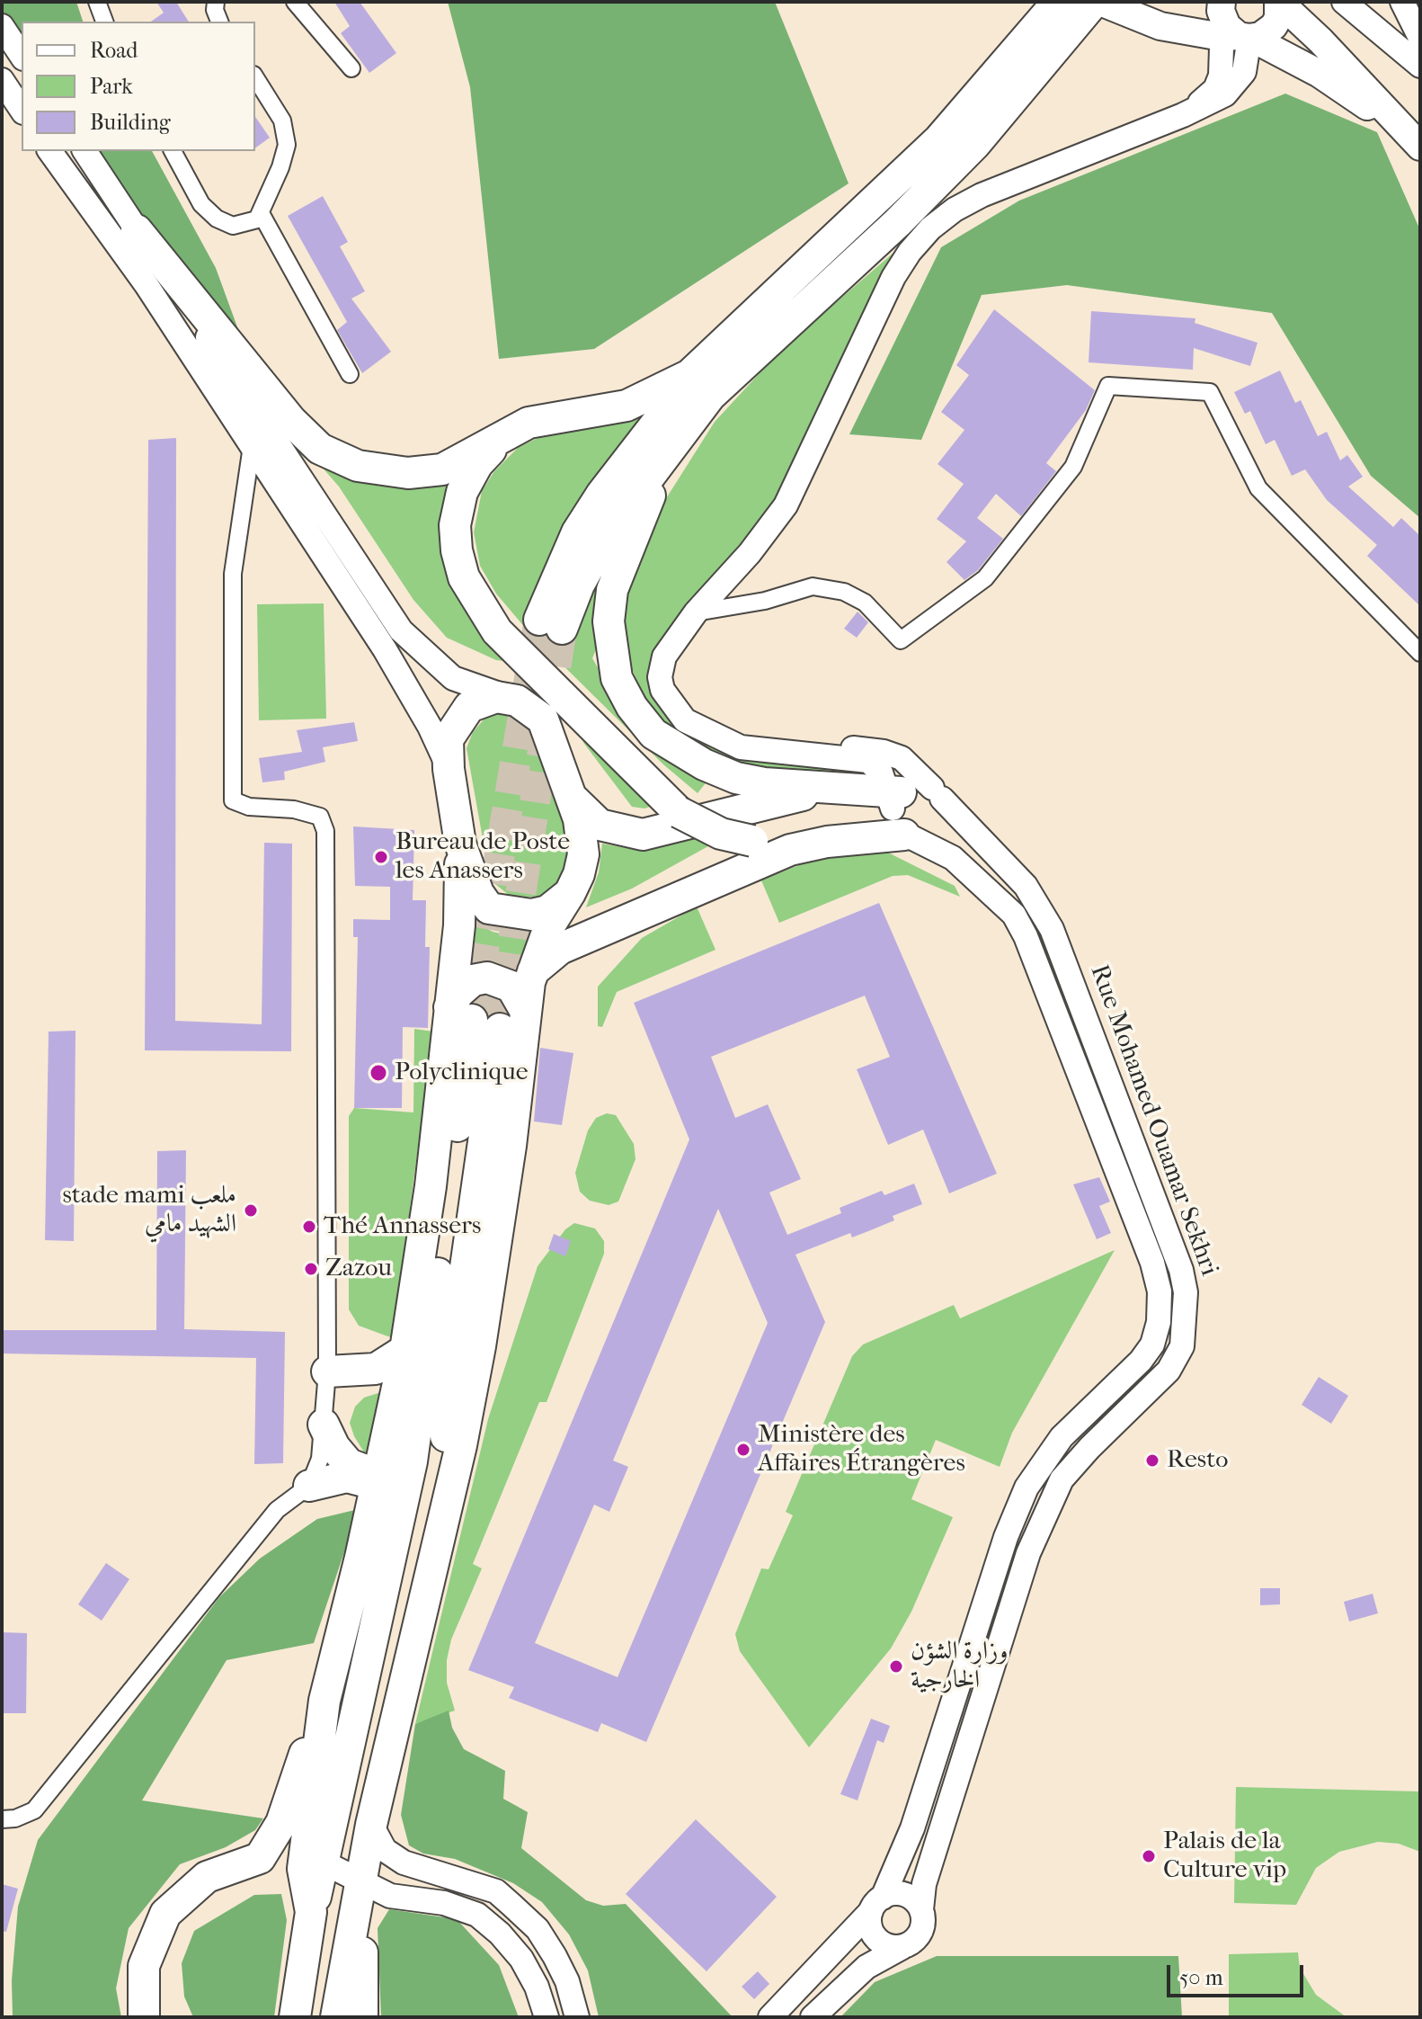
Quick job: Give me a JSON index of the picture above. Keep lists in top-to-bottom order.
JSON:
{
  "streets": {
    "street": ["Rue Mohamed Ouamar Sekhri"]
  },
  "places": [
    "Bureau de Poste les Anassers",
    "Polyclinique",
    "stade mami ملعب الشهيد مامي",
    "Thé Annassers",
    "Zazou",
    "Ministère des Affaires Étrangères",
    "Resto",
    "وزارة الشؤن الخارجية",
    "Palais de la Culture vip"
  ],
  "legend": ["Road", "Park", "Building"],
  "scale_bar": "50 m"
}
